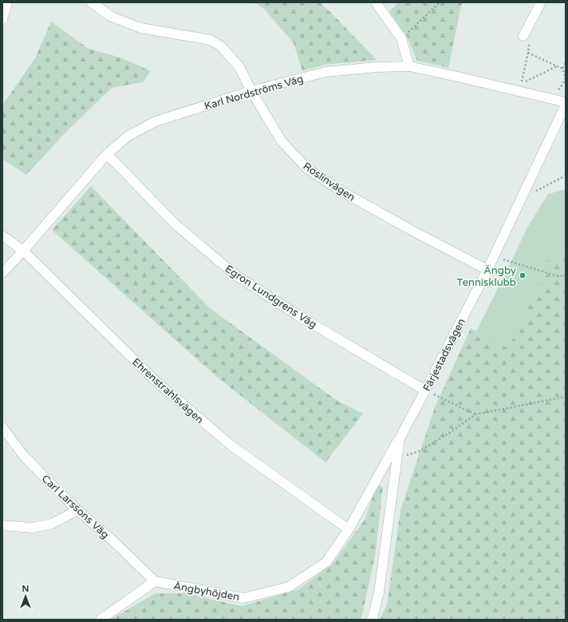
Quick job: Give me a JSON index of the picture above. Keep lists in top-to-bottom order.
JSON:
{
  "streets": {
    "street": [
      "Karl Nordströms Väg",
      "Roslinvägen",
      "Egron Lundgrens Väg",
      "Färjestadsvägen",
      "Ehrenstrahlsvägen",
      "Carl Larssons Väg",
      "Ängbyhöjden"
    ]
  },
  "crossings": [
    ["Karl Nordströms Väg", "Roslinvägen"],
    ["Karl Nordströms Väg", "Egron Lundgrens Väg"],
    ["Karl Nordströms Väg", "Färjestadsvägen"],
    ["Karl Nordströms Väg", "Ehrenstrahlsvägen"],
    ["Roslinvägen", "Färjestadsvägen"],
    ["Egron Lundgrens Väg", "Färjestadsvägen"],
    ["Färjestadsvägen", "Ängbyhöjden"],
    ["Ehrenstrahlsvägen", "Ängbyhöjden"],
    ["Carl Larssons Väg", "Ängbyhöjden"]
  ],
  "places": ["Ängby Tennisklubb"],
  "north": "top"
}
